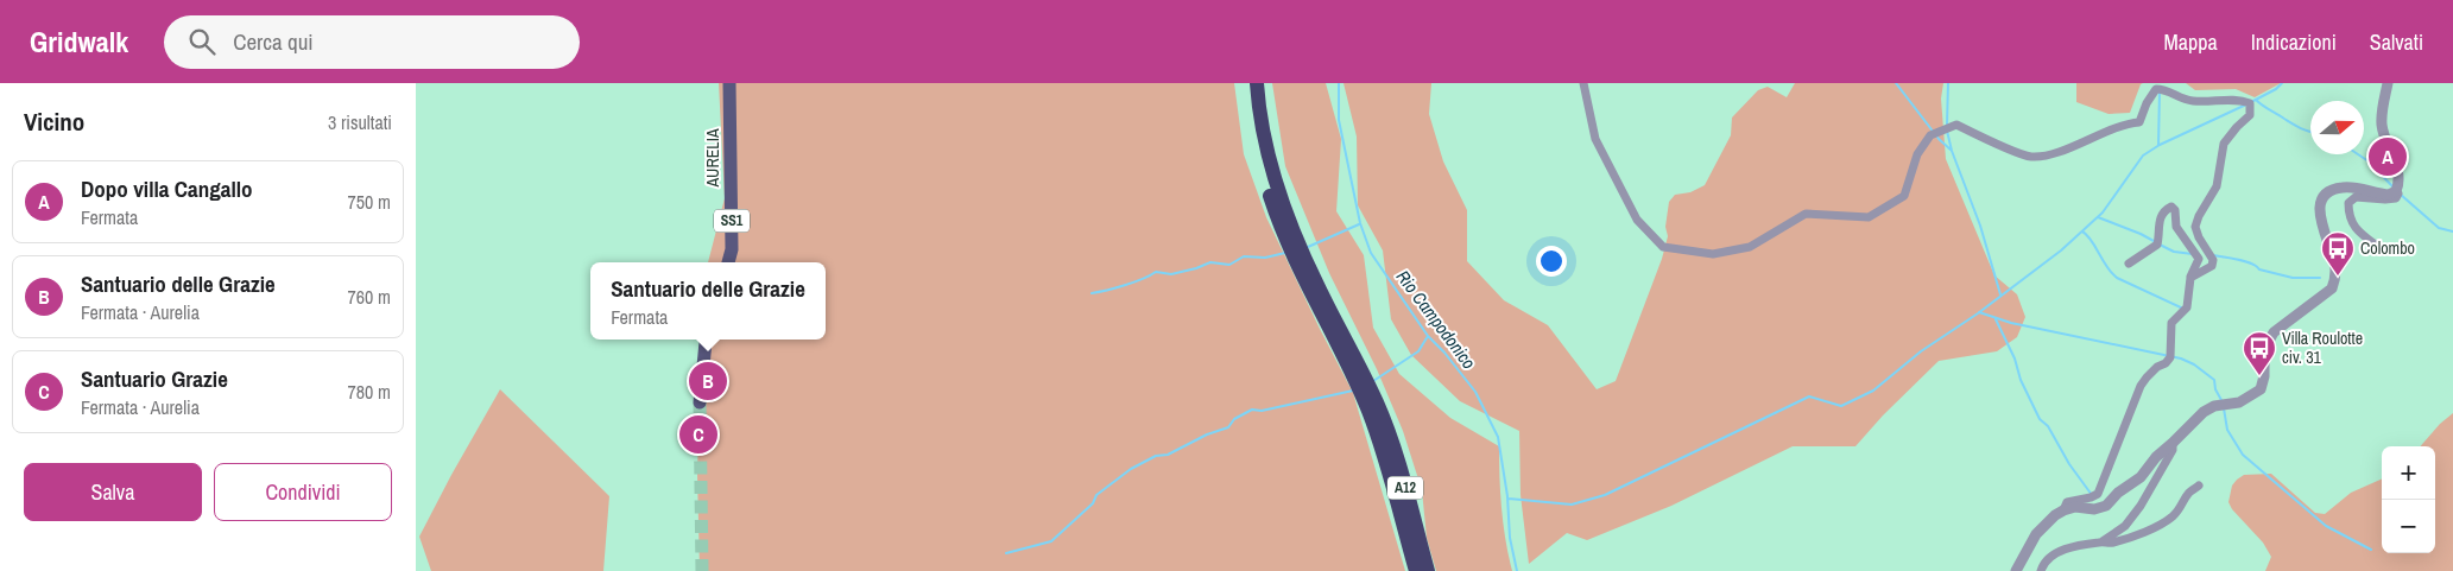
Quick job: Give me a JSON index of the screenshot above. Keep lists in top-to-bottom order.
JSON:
{
  "streets": {
    "highway": ["A12"],
    "main road": ["AURELIA", "SS1"]
  },
  "water": ["Rio Campodonico"],
  "places": {
    "bus stop": ["Colombo", "Villa Roulotte civ. 31"]
  },
  "north": "right",
  "page": {
    "header": "Gridwalk",
    "search": "Cerca qui",
    "nav": ["Mappa", "Indicazioni", "Salvati"],
    "heading": ["Vicino", "3 risultati"],
    "pins": ["A", "B", "C"],
    "list": [
      {
        "mark": "A",
        "name": "Dopo villa Cangallo",
        "note": "Fermata",
        "value": "750 m"
      },
      {
        "mark": "B",
        "name": "Santuario delle Grazie",
        "note": "Fermata · Aurelia",
        "value": "760 m"
      },
      {
        "mark": "C",
        "name": "Santuario Grazie",
        "note": "Fermata · Aurelia",
        "value": "780 m"
      }
    ],
    "popup": ["Santuario delle Grazie", "Fermata"],
    "buttons": ["Salva", "Condividi"],
    "map_buttons": ["+", "−"]
  }
}
